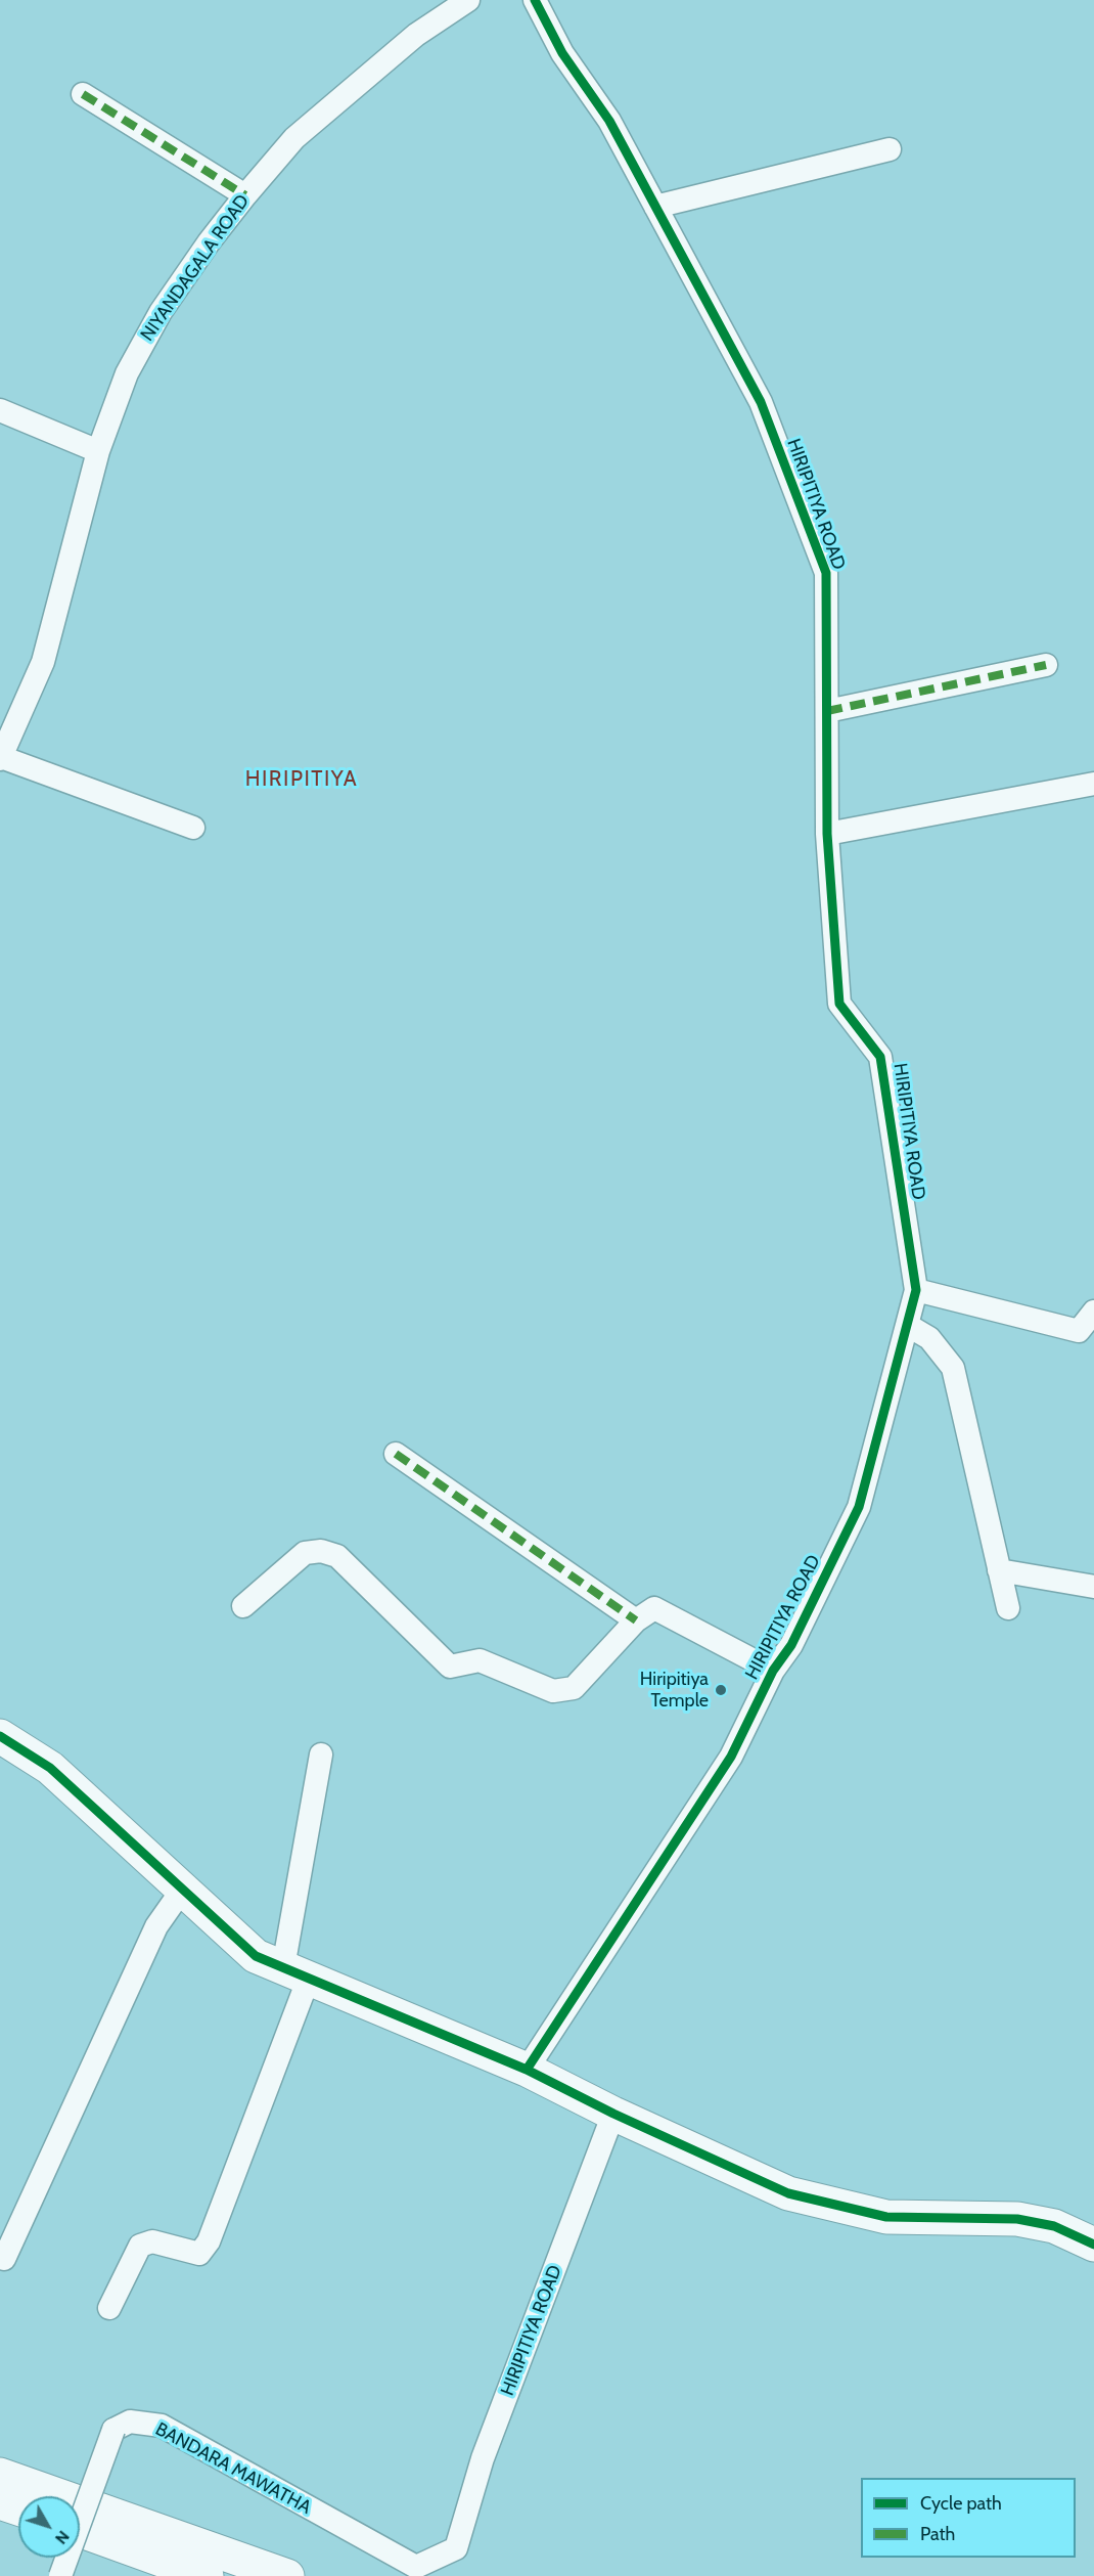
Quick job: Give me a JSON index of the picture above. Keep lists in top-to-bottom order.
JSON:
{
  "streets": {
    "street": ["NIYANDAGALA ROAD", "HIRIPITIYA ROAD", "BANDARA MAWATHA"]
  },
  "crossings": [
    ["HIRIPITIYA ROAD", "BANDARA MAWATHA"]
  ],
  "districts": ["HIRIPITIYA"],
  "places": ["Hiripitiya Temple"],
  "legend": ["Cycle path", "Path"],
  "north": "bottom right"
}
